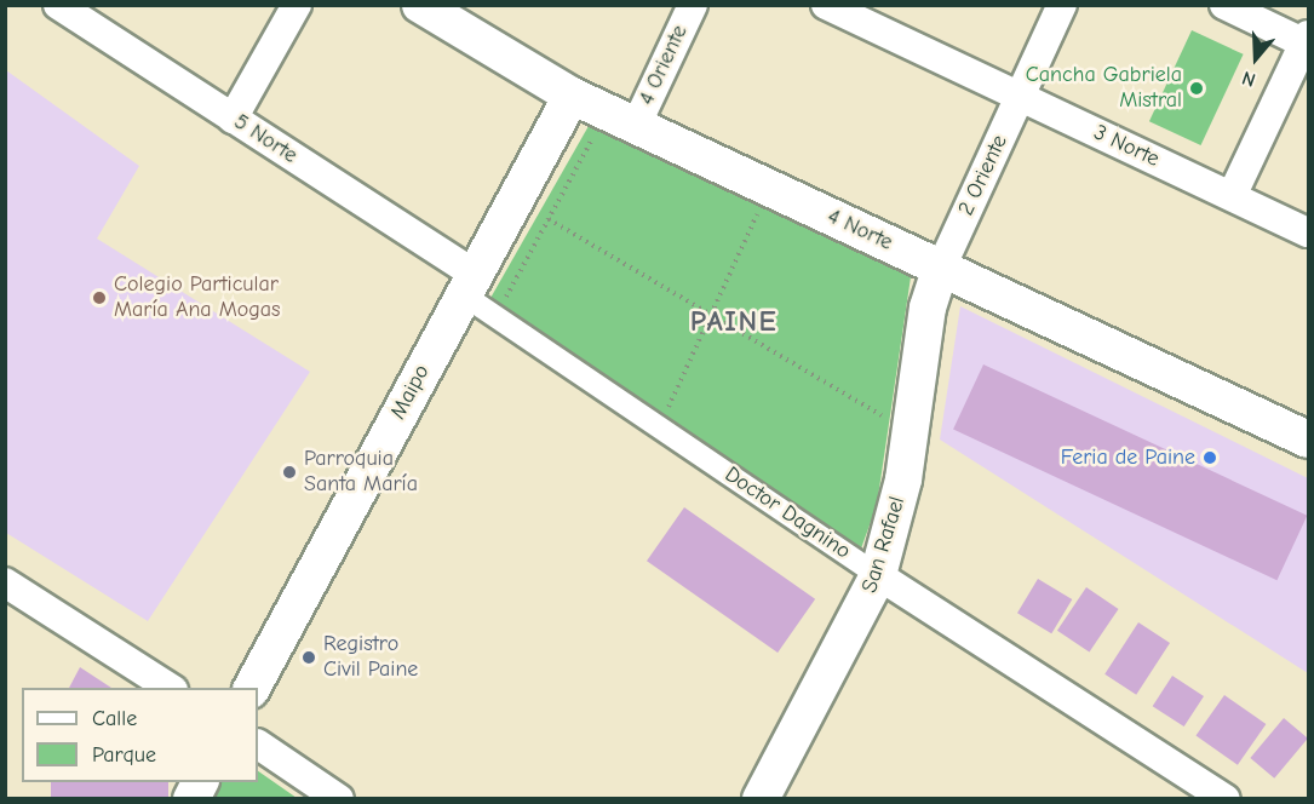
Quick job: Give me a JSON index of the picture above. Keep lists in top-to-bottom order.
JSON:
{
  "streets": {
    "street": [
      "4 Oriente",
      "5 Norte",
      "3 Norte",
      "2 Oriente",
      "4 Norte",
      "Maipo",
      "Doctor Dagnino",
      "San Rafael"
    ]
  },
  "crossings": [
    ["4 Oriente", "4 Norte"],
    ["5 Norte", "Maipo"],
    ["5 Norte", "Doctor Dagnino"],
    ["3 Norte", "2 Oriente"],
    ["2 Oriente", "4 Norte"],
    ["2 Oriente", "San Rafael"],
    ["4 Norte", "Maipo"],
    ["4 Norte", "San Rafael"],
    ["Maipo", "Doctor Dagnino"],
    ["Doctor Dagnino", "San Rafael"]
  ],
  "districts": ["PAINE"],
  "places": [
    "Cancha Gabriela Mistral",
    "Colegio Particular María Ana Mogas",
    "Feria de Paine",
    "Parroquia Santa María",
    "Registro Civil Paine"
  ],
  "legend": ["Calle", "Parque"],
  "north": "bottom"
}
